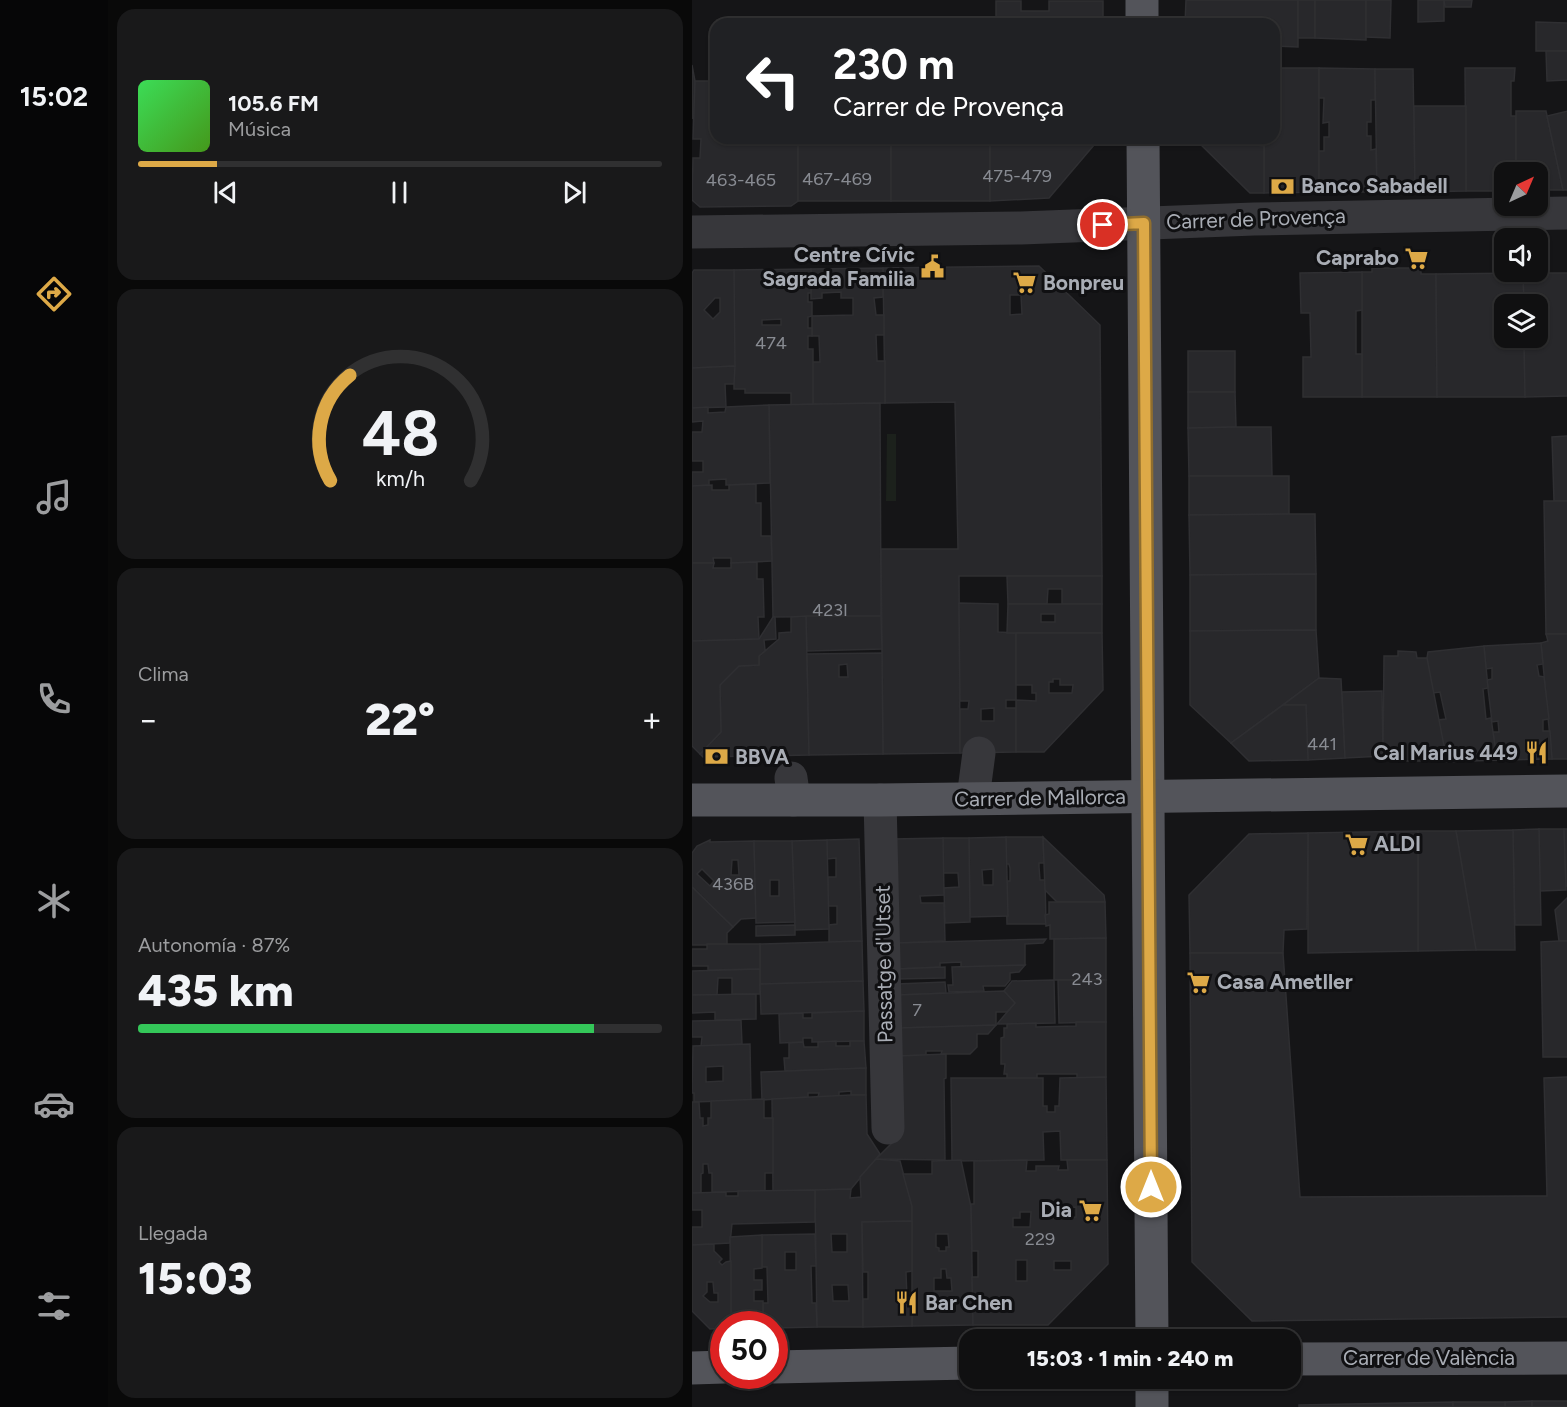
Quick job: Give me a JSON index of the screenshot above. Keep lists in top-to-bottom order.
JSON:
{
  "streets": {
    "main road": ["Carrer de Mallorca", "Carrer de València"],
    "street": ["Carrer de Provença", "Passatge d'Utset"]
  },
  "crossings": [
    ["Carrer de Mallorca", "Passatge d'Utset"]
  ],
  "places": {
    "bank": ["Banco Sabadell", "BBVA"],
    "supermarket": [
      "Caprabo",
      "Bonpreu",
      "ALDI",
      "Casa Ametller",
      "Dia"
    ],
    "public building": ["Centre Cívic Sagrada Familia"],
    "restaurant": ["Cal Marius 449", "Bar Chen"]
  },
  "house_numbers": [
    "475-479",
    "467-469",
    "463-465",
    "474",
    "423I",
    "441",
    "436B",
    "243",
    "7",
    "229"
  ],
  "north": "top right",
  "page": {
    "tabs": "15:02",
    "turn": ["230 m", "Carrer de Provença"],
    "song": ["105.6 FM", "Música"],
    "tile": [
      "Clima",
      ["Autonomía · 87%", "435 km"],
      ["Llegada", "15:03"]
    ],
    "heat": ["−", "22°", "+"],
    "limit": "50",
    "trip": "15:03 · 1 min · 240 m",
    "gauge": ["48", "km/h"]
  }
}
